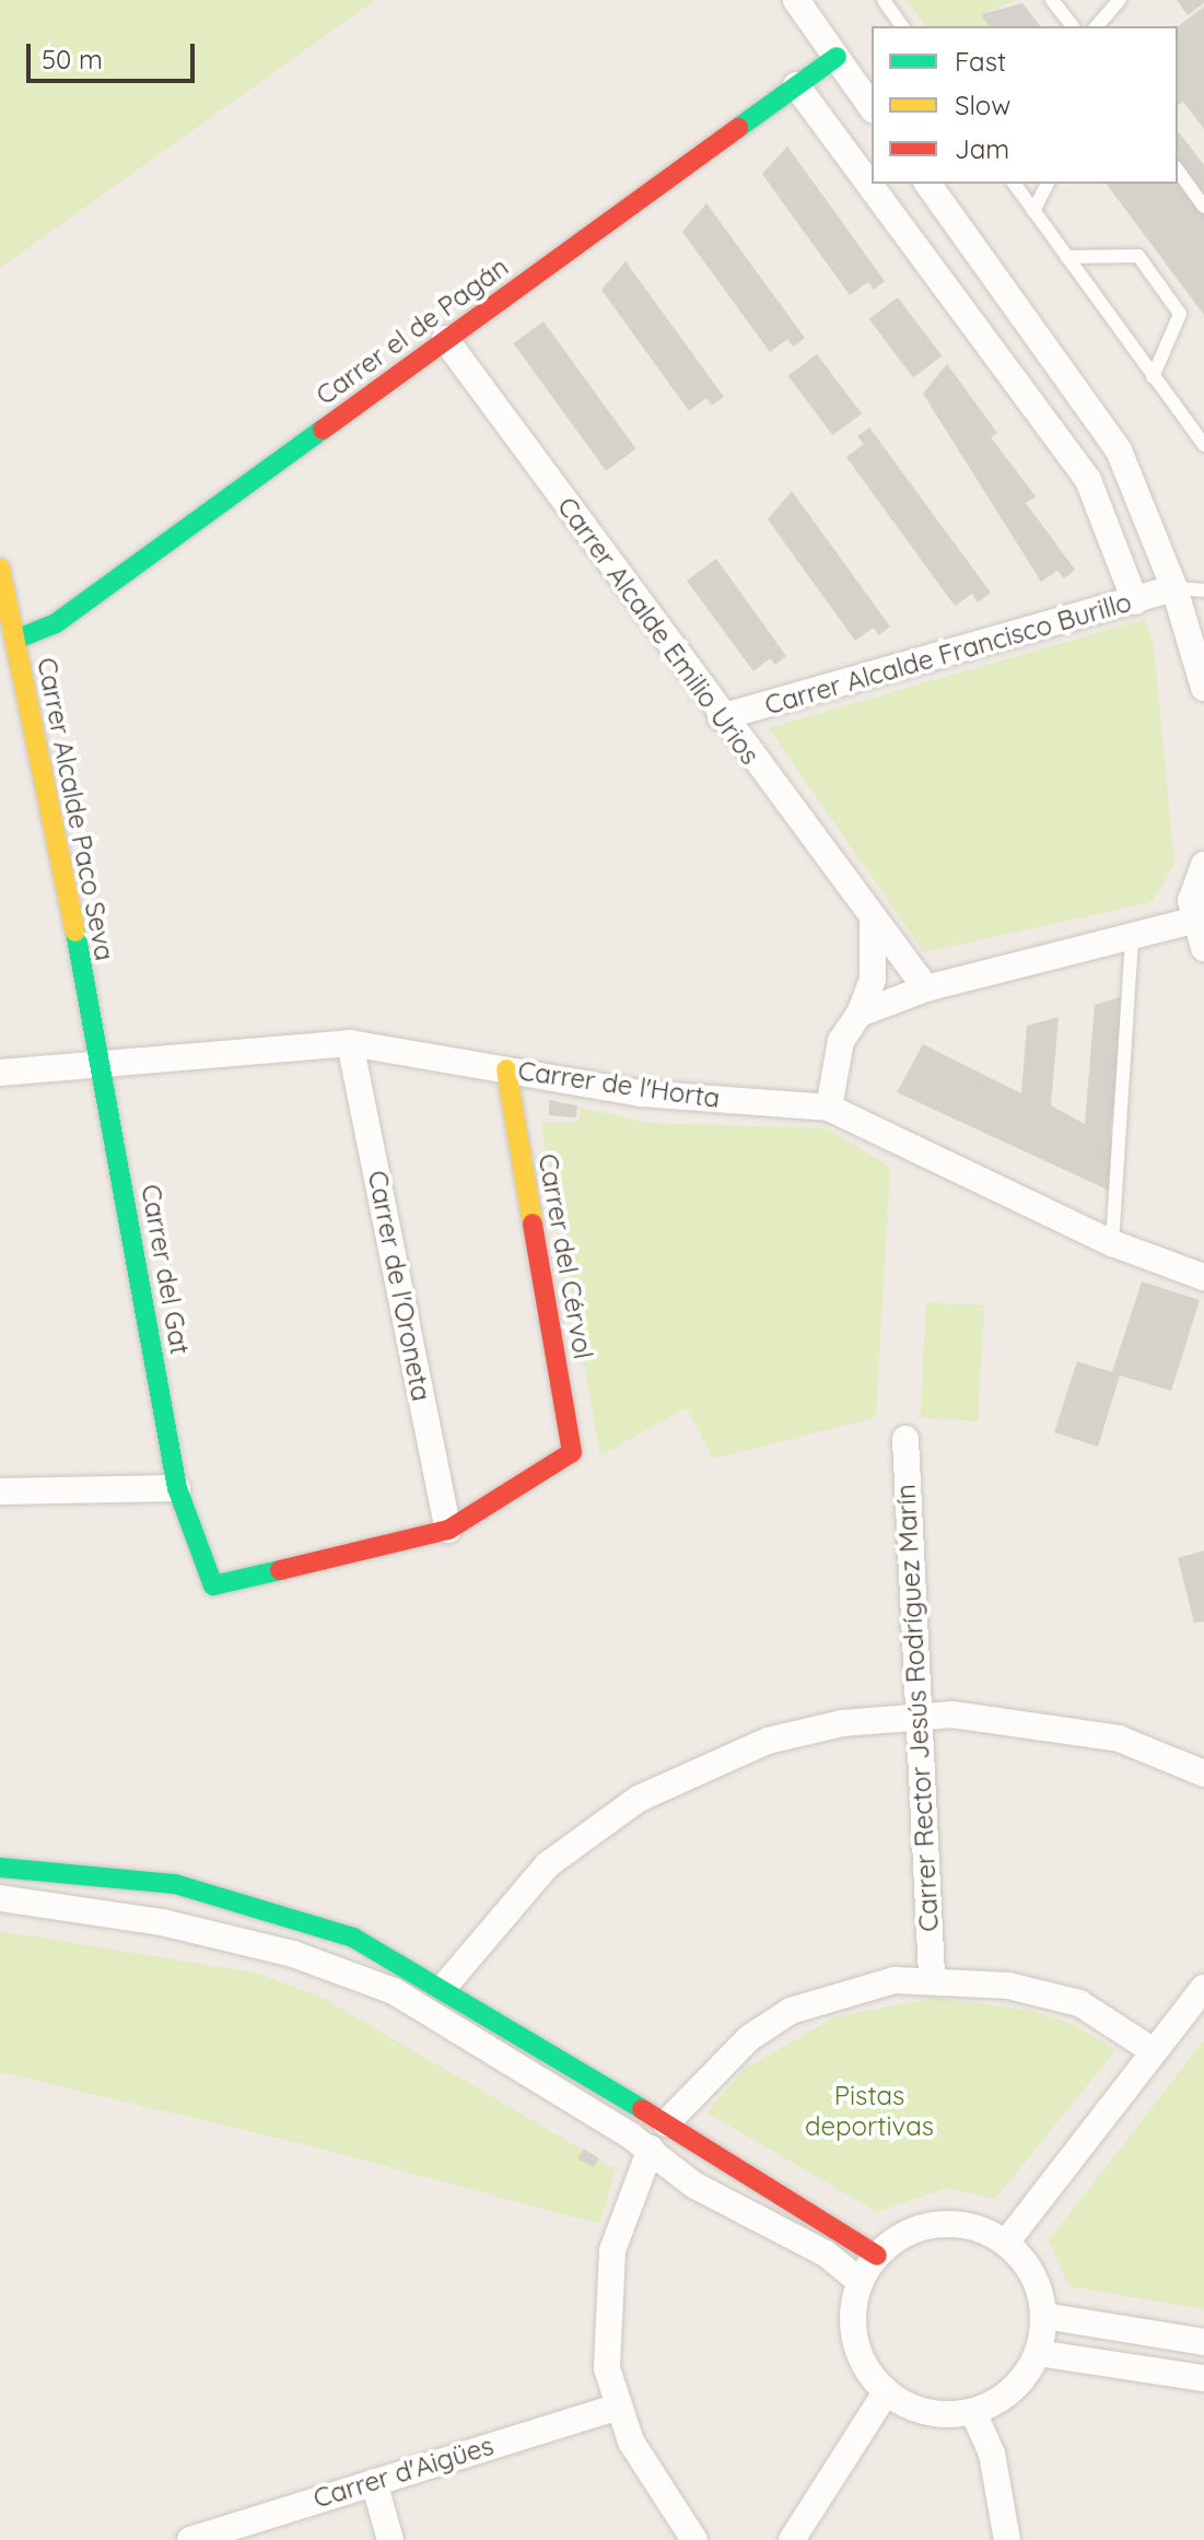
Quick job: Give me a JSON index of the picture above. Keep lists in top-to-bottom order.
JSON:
{
  "streets": {
    "street": [
      "Carrer el de Pagán",
      "Carrer Alcalde Emilio Urios",
      "Carrer Alcalde Francisco Burillo",
      "Carrer Alcalde Paco Seva",
      "Carrer de l'Horta",
      "Carrer del Cérvol",
      "Carrer del Gat",
      "Carrer de l'Oroneta",
      "Carrer Rector Jesús Rodríguez Marín",
      "Carrer d'Aigües"
    ]
  },
  "crossings": [
    ["Carrer el de Pagán", "Carrer Alcalde Emilio Urios"],
    ["Carrer el de Pagán", "Carrer Alcalde Paco Seva"],
    ["Carrer Alcalde Emilio Urios", "Carrer Alcalde Francisco Burillo"],
    ["Carrer Alcalde Paco Seva", "Carrer de l'Horta"],
    ["Carrer Alcalde Paco Seva", "Carrer del Gat"],
    ["Carrer de l'Horta", "Carrer del Cérvol"],
    ["Carrer de l'Horta", "Carrer del Gat"],
    ["Carrer de l'Horta", "Carrer de l'Oroneta"],
    ["Carrer del Cérvol", "Carrer del Gat"],
    ["Carrer del Cérvol", "Carrer de l'Oroneta"],
    ["Carrer del Gat", "Carrer de l'Oroneta"]
  ],
  "parks": ["Pistas deportivas"],
  "legend": ["Fast", "Slow", "Jam"],
  "scale_bar": "50 m"
}
